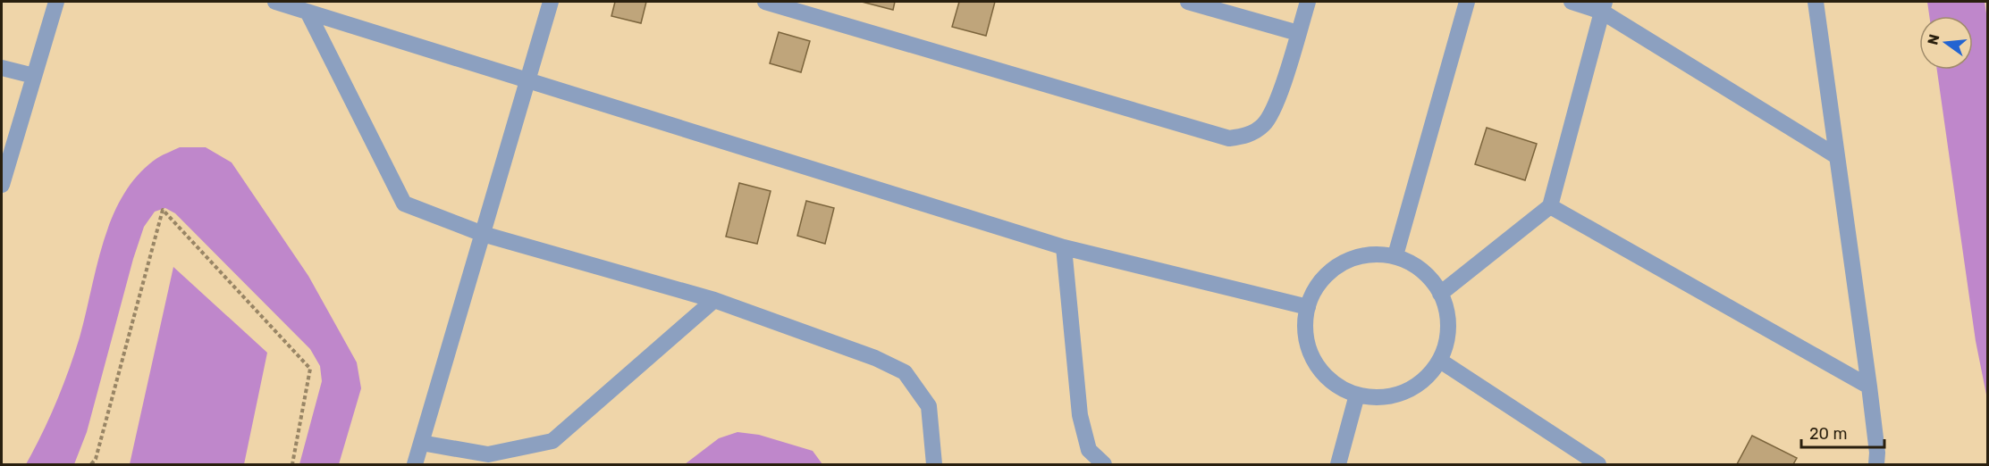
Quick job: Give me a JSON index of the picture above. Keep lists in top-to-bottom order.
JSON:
{
  "scale_bar": "20 m",
  "north": "left"
}
